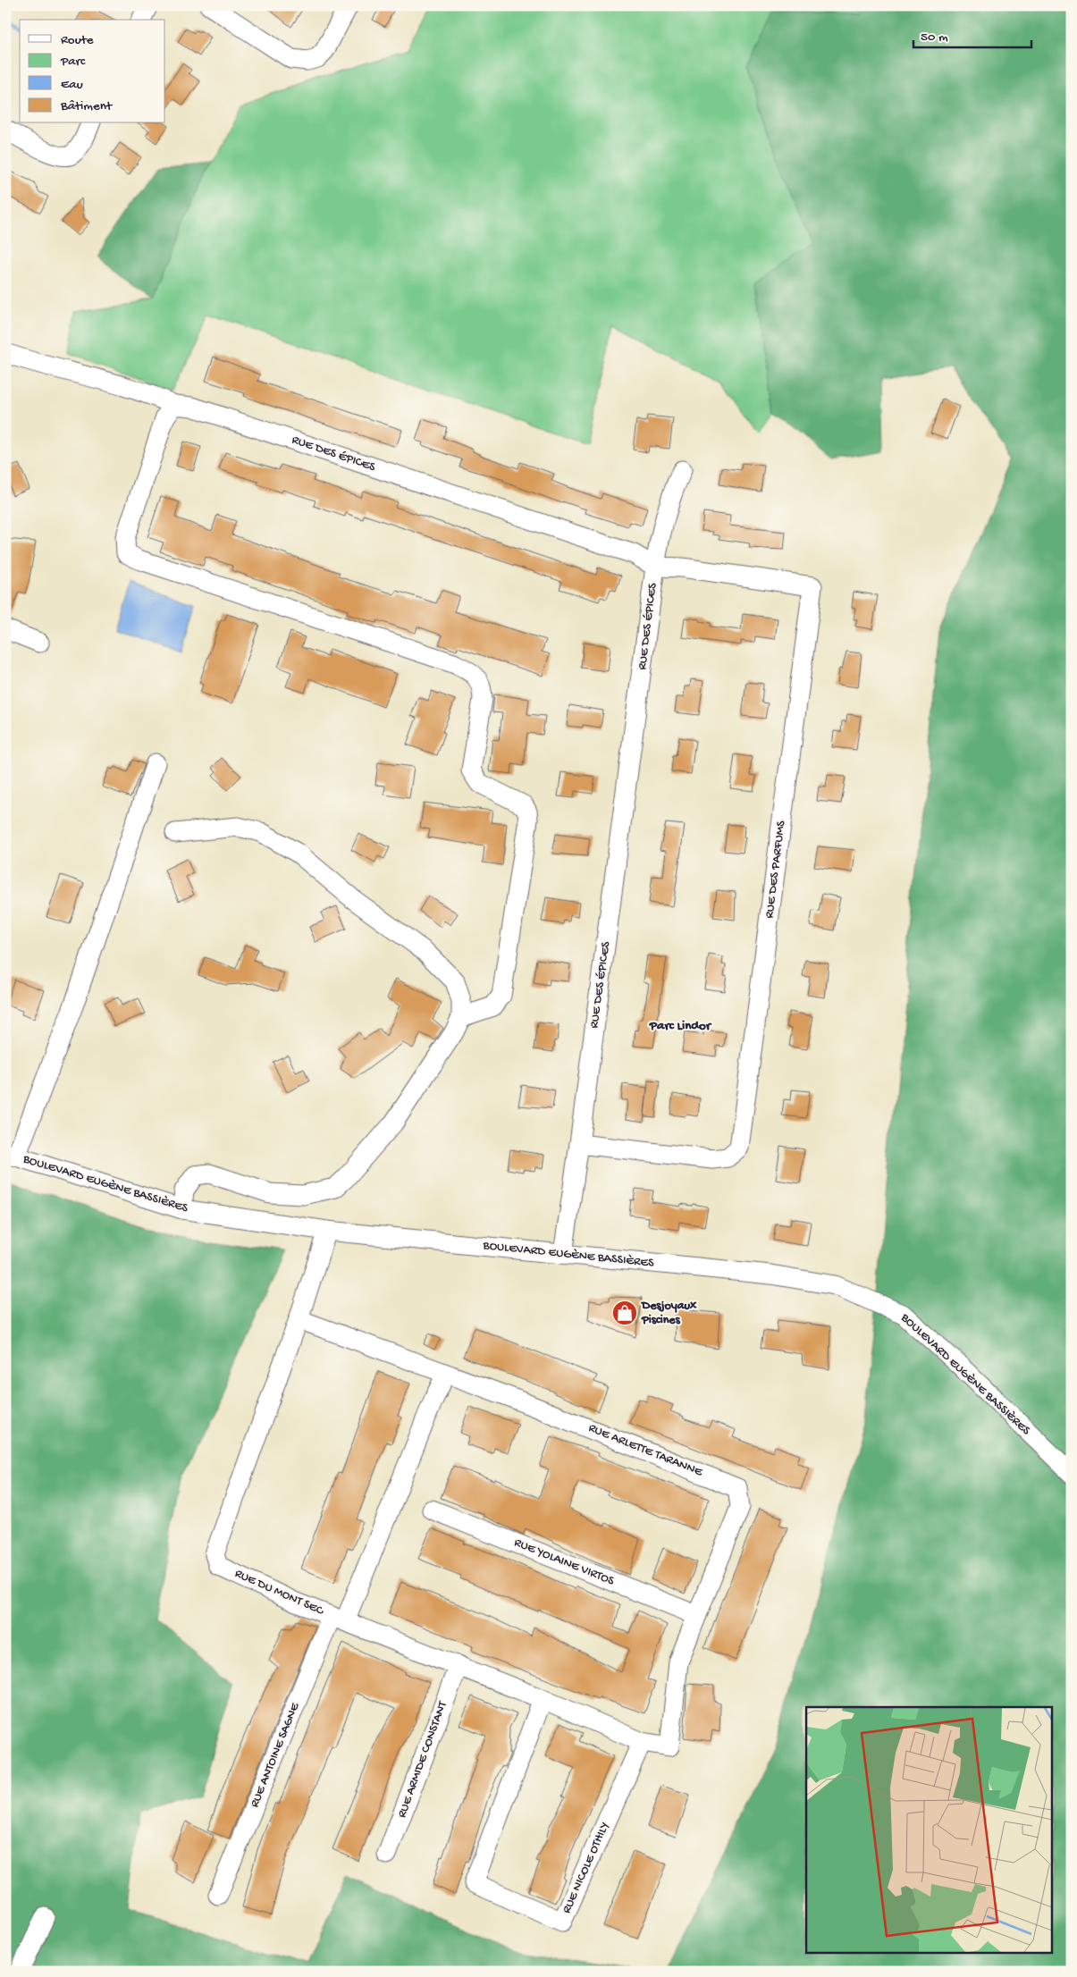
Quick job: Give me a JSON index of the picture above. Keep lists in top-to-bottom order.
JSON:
{
  "streets": {
    "street": [
      "RUE DES ÉPICES",
      "RUE DES PARFUMS",
      "BOULEVARD EUGÈNE BASSIÈRES",
      "RUE ARLETTE TARANNE",
      "RUE YOLAINE VIRTOS",
      "RUE DU MONT SEC",
      "RUE ANTOINE SAGNE",
      "RUE ARMIDE CONSTANT",
      "RUE NICOLE OTHILY"
    ]
  },
  "crossings": [
    ["RUE DES ÉPICES", "RUE DES PARFUMS"],
    ["RUE DES ÉPICES", "BOULEVARD EUGÈNE BASSIÈRES"],
    ["BOULEVARD EUGÈNE BASSIÈRES", "RUE DU MONT SEC"],
    ["RUE ARLETTE TARANNE", "RUE YOLAINE VIRTOS"],
    ["RUE ARLETTE TARANNE", "RUE DU MONT SEC"],
    ["RUE ARLETTE TARANNE", "RUE ANTOINE SAGNE"],
    ["RUE DU MONT SEC", "RUE ANTOINE SAGNE"],
    ["RUE DU MONT SEC", "RUE ARMIDE CONSTANT"],
    ["RUE DU MONT SEC", "RUE NICOLE OTHILY"]
  ],
  "districts": ["Parc Lindor"],
  "places": {
    "shop": ["Desjoyaux Piscines"]
  },
  "legend": [
    "Route",
    "Parc",
    "Eau",
    "Bâtiment"
  ],
  "scale_bar": "50 m"
}
